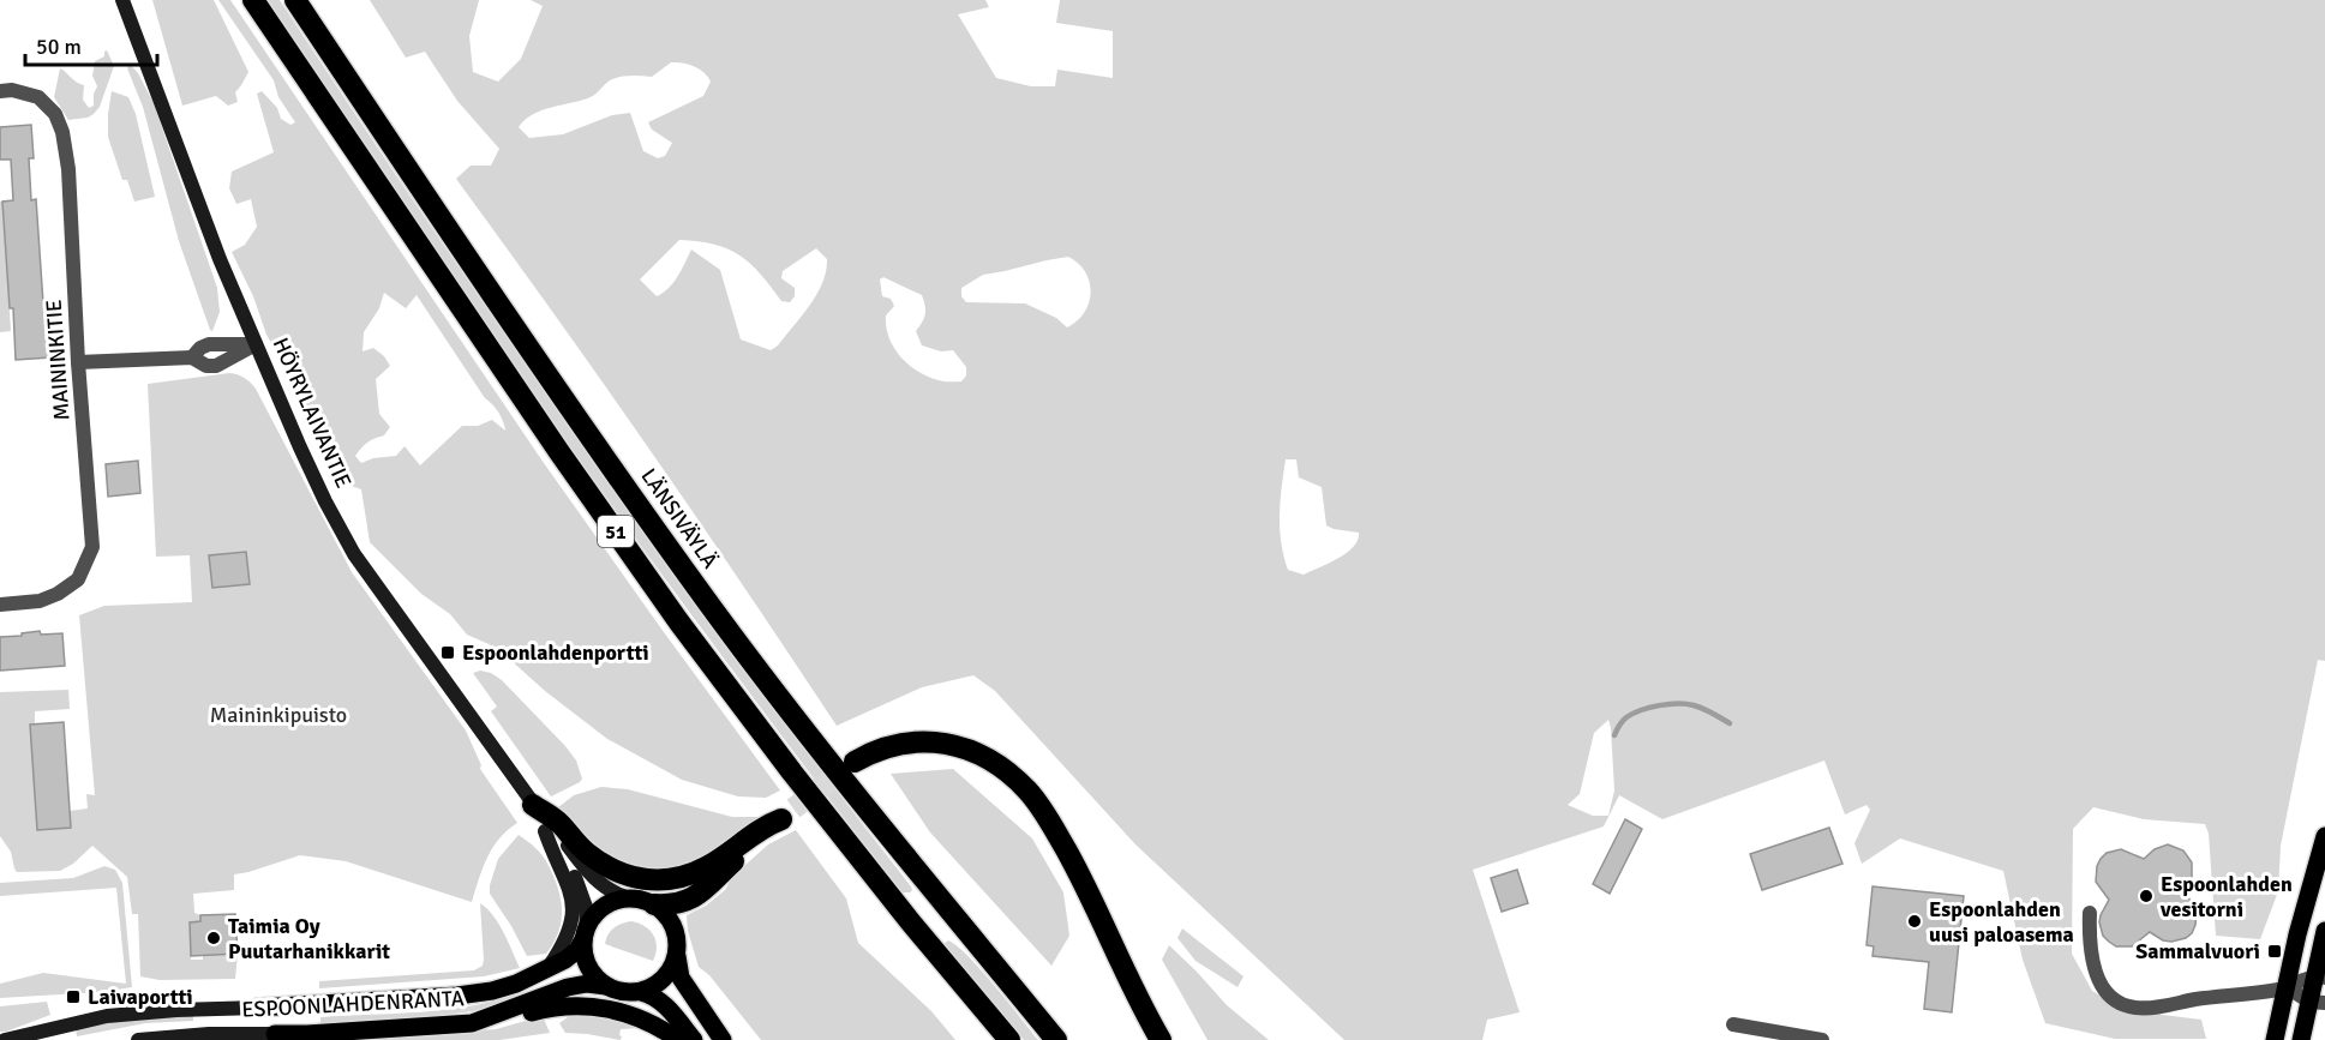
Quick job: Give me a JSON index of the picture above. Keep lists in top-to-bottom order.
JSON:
{
  "streets": {
    "highway": ["LÄNSIVÄYLÄ", "51"],
    "main road": ["HÖYRYLAIVANTIE", "ESPOONLAHDENRANTA"],
    "street": ["MAININKITIE"]
  },
  "crossings": [
    ["HÖYRYLAIVANTIE", "ESPOONLAHDENRANTA"]
  ],
  "parks": ["Maininkipuisto"],
  "places": {
    "transit": ["Espoonlahdenportti", "Sammalvuori", "Laivaportti"],
    "other": ["Espoonlahden vesitorni", "Espoonlahden uusi paloasema", "Taimia Oy Puutarhanikkarit"]
  },
  "scale_bar": "50 m"
}
